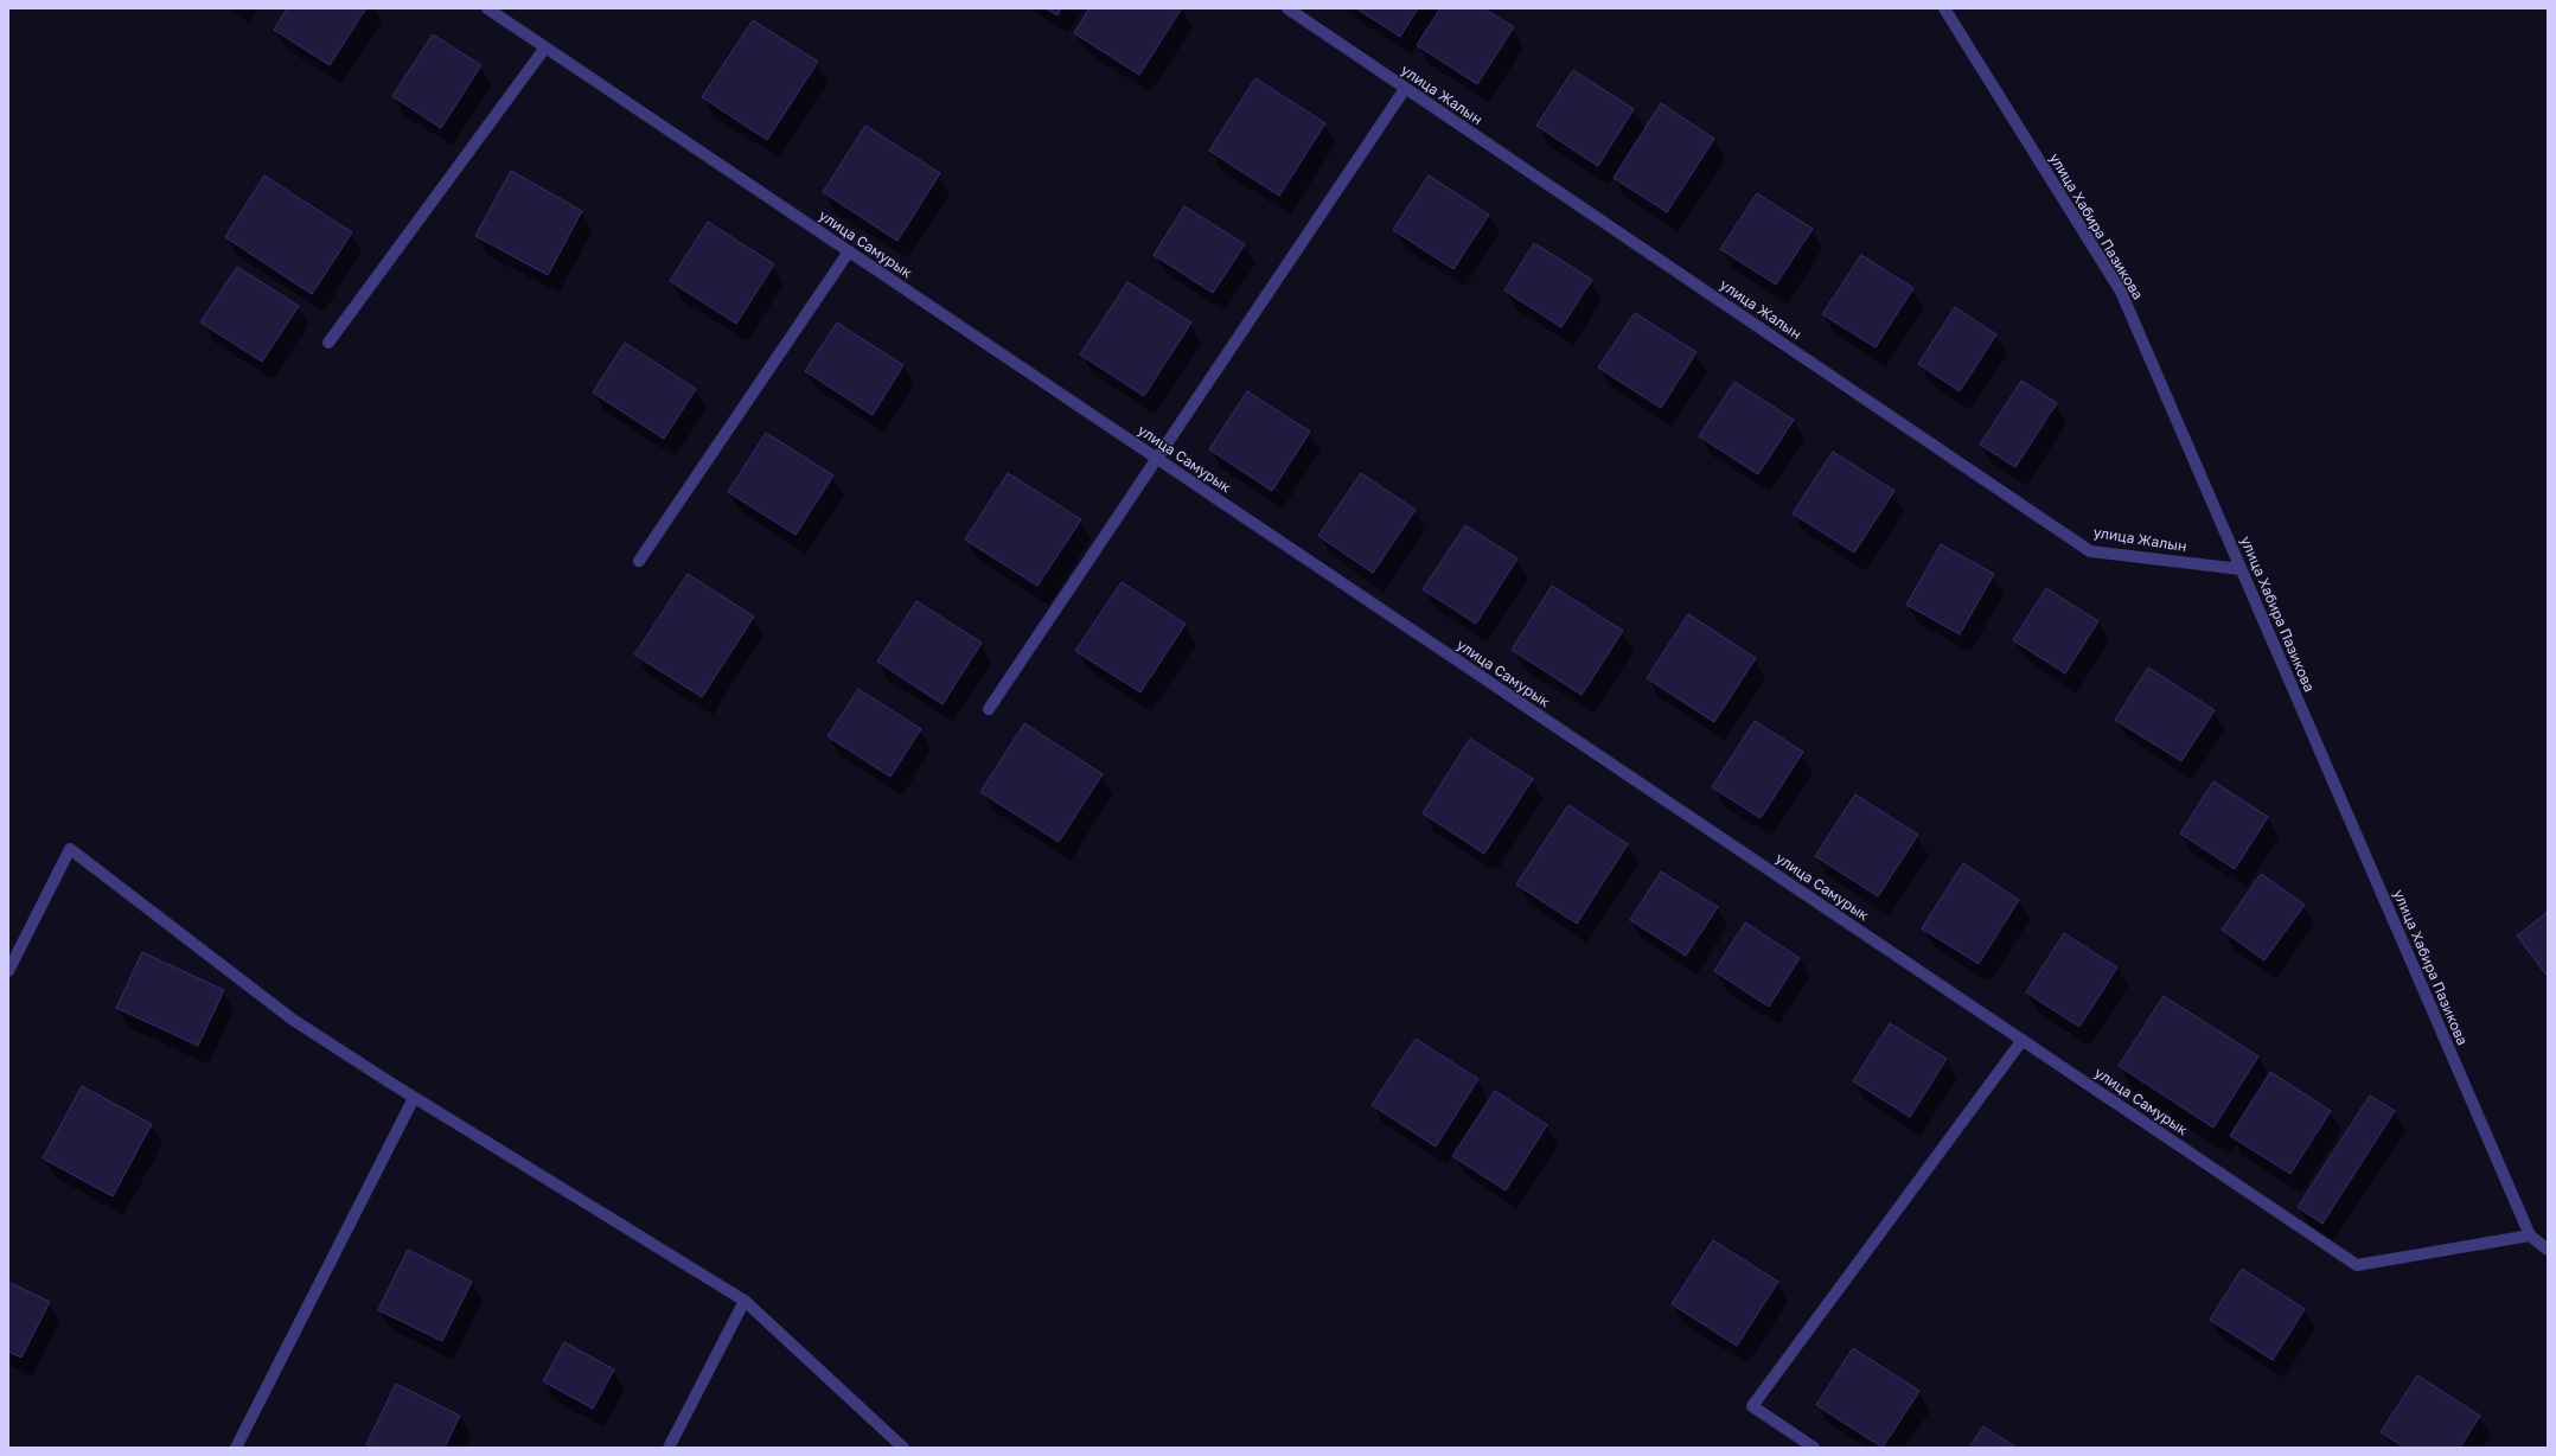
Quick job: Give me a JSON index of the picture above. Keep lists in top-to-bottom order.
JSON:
{
  "streets": {
    "street": ["улица Жалын", "улица Хабира Пазикова", "улица Самурык"]
  },
  "crossings": [
    ["улица Жалын", "улица Хабира Пазикова"],
    ["улица Хабира Пазикова", "улица Самурык"]
  ]
}
